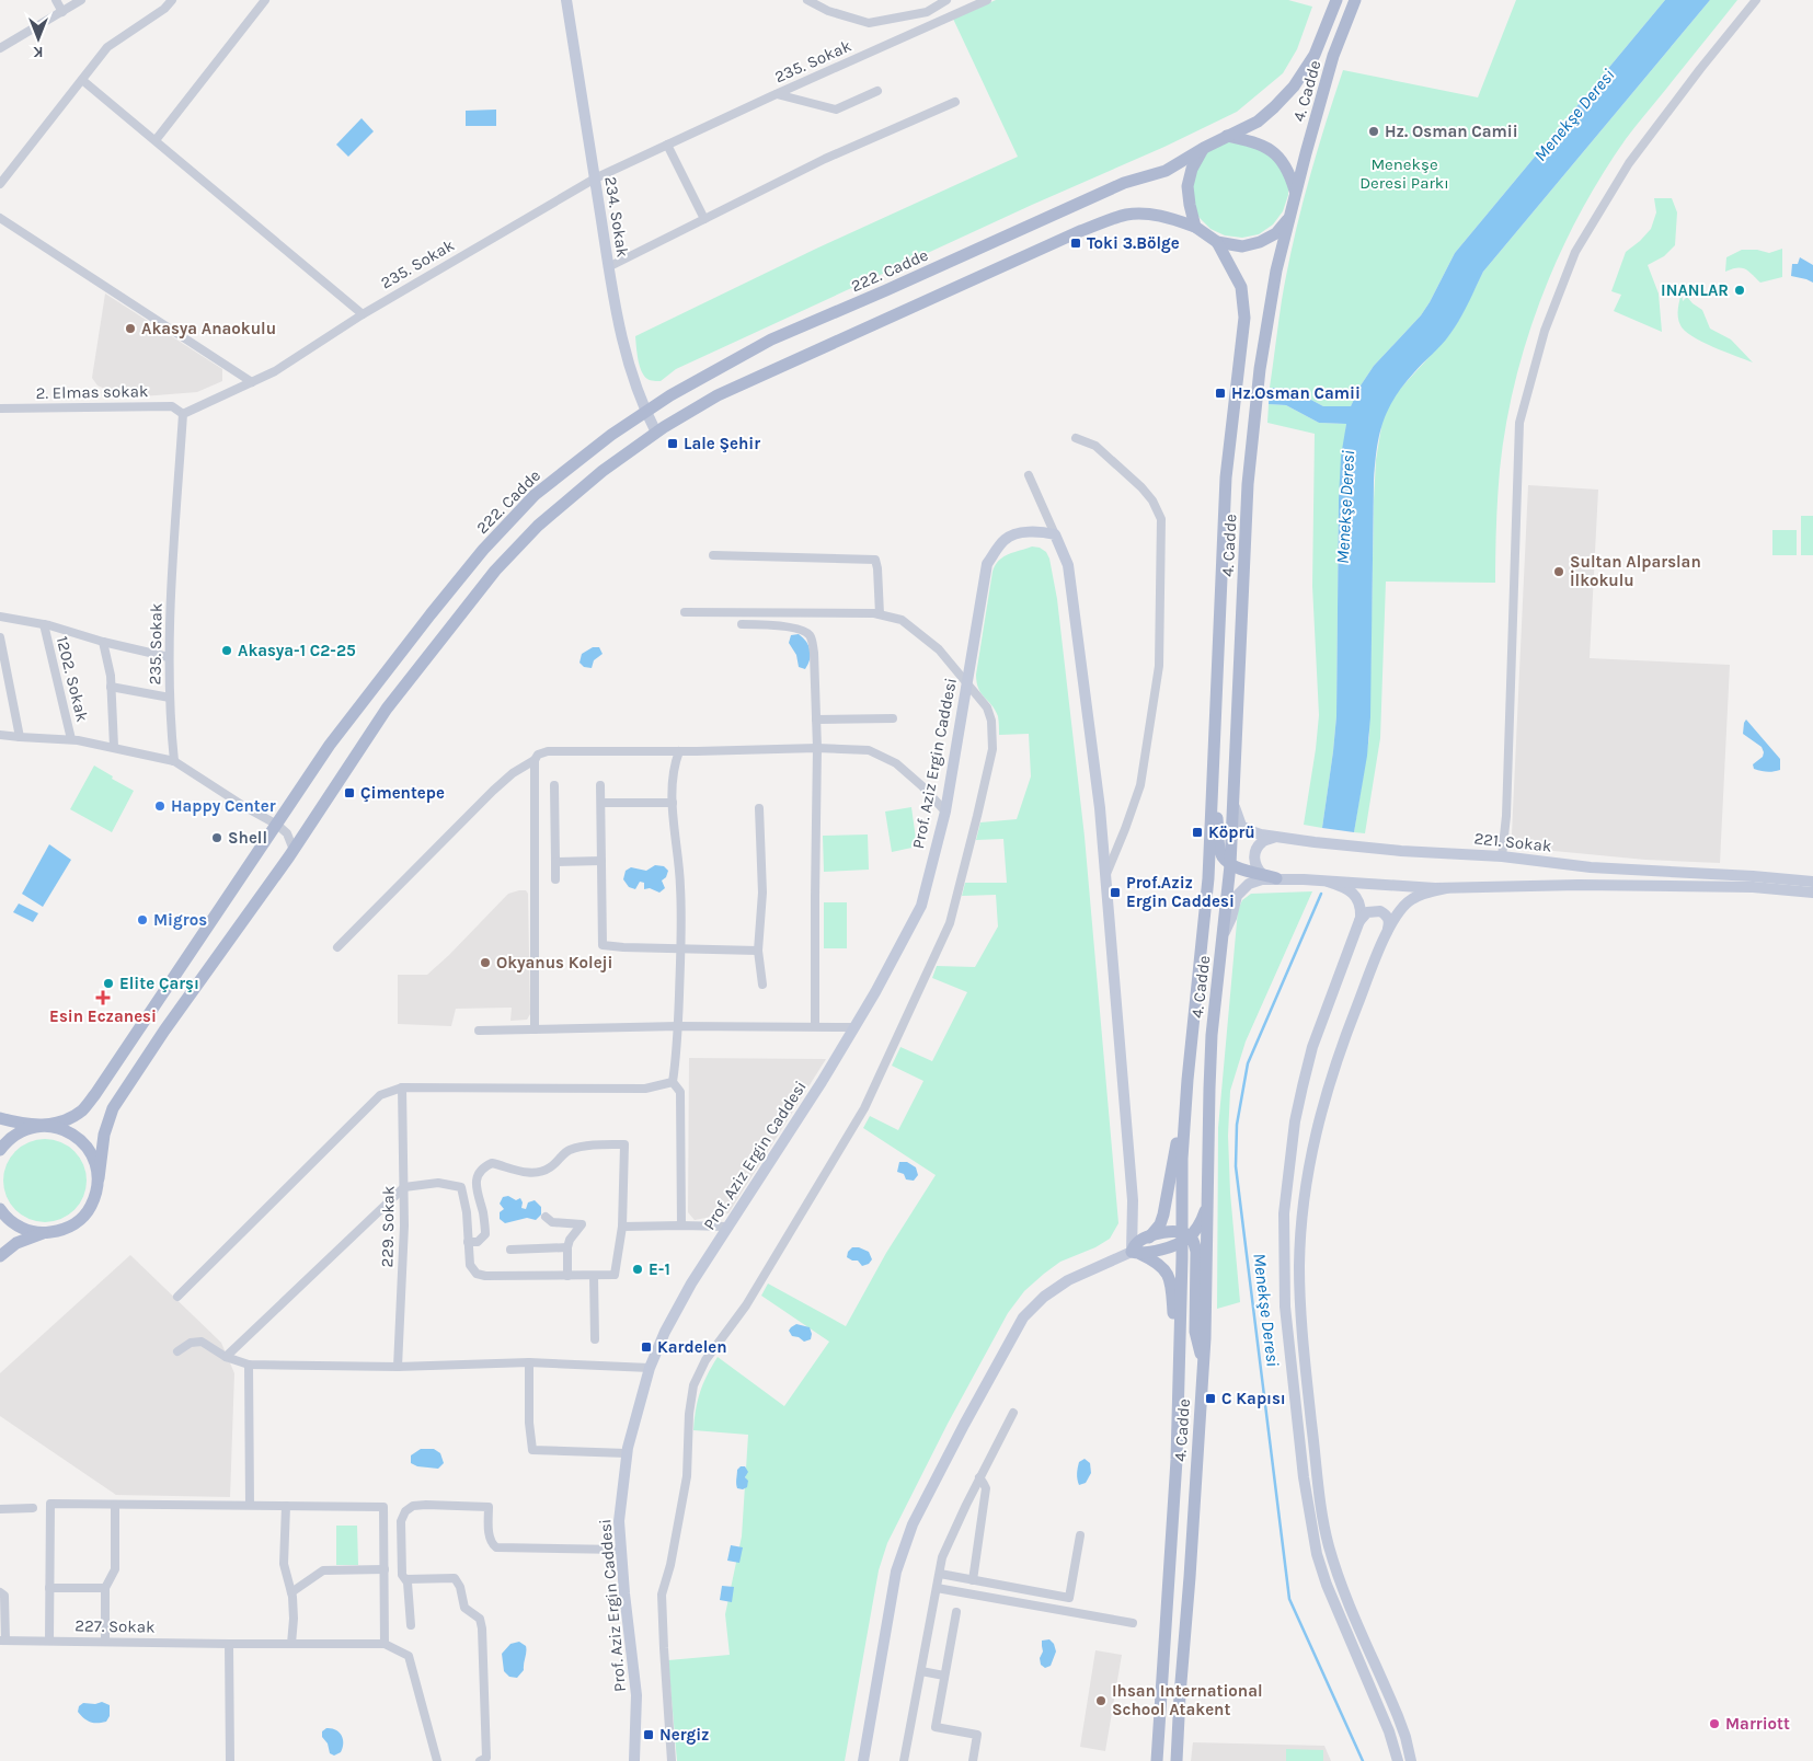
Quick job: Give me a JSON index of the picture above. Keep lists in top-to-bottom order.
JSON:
{
  "streets": {
    "main road": ["4. Cadde", "222. Cadde"],
    "street": [
      "235. Sokak",
      "234. Sokak",
      "2. Elmas sokak",
      "1202. Sokak",
      "Prof. Aziz Ergin Caddesi",
      "221. Sokak",
      "229. Sokak",
      "227. Sokak"
    ]
  },
  "crossings": [
    ["235. Sokak", "234. Sokak"],
    ["235. Sokak", "2. Elmas sokak"],
    ["4. Cadde", "222. Cadde"],
    ["4. Cadde", "221. Sokak"],
    ["234. Sokak", "222. Cadde"]
  ],
  "water": ["Menekşe Deresi"],
  "parks": ["Menekşe Deresi Parkı"],
  "places": {
    "other": [
      "Hz. Osman Camii",
      "INANLAR",
      "Akasya Anaokulu",
      "Sultan Alparslan İlkokulu",
      "Akasya-1 C2-25",
      "Happy Center",
      "Shell",
      "Migros",
      "Okyanus Koleji",
      "Elite Çarşı",
      "E-1",
      "Ihsan International School Atakent",
      "Marriott"
    ],
    "transit": [
      "Toki 3.Bölge",
      "Hz.Osman Camii",
      "Lale Şehir",
      "Çimentepe",
      "Köprü",
      "Prof.Aziz Ergin Caddesi",
      "Kardelen",
      "C Kapısı",
      "Nergiz"
    ],
    "health": ["Esin Eczanesi"]
  },
  "north": "bottom"
}
